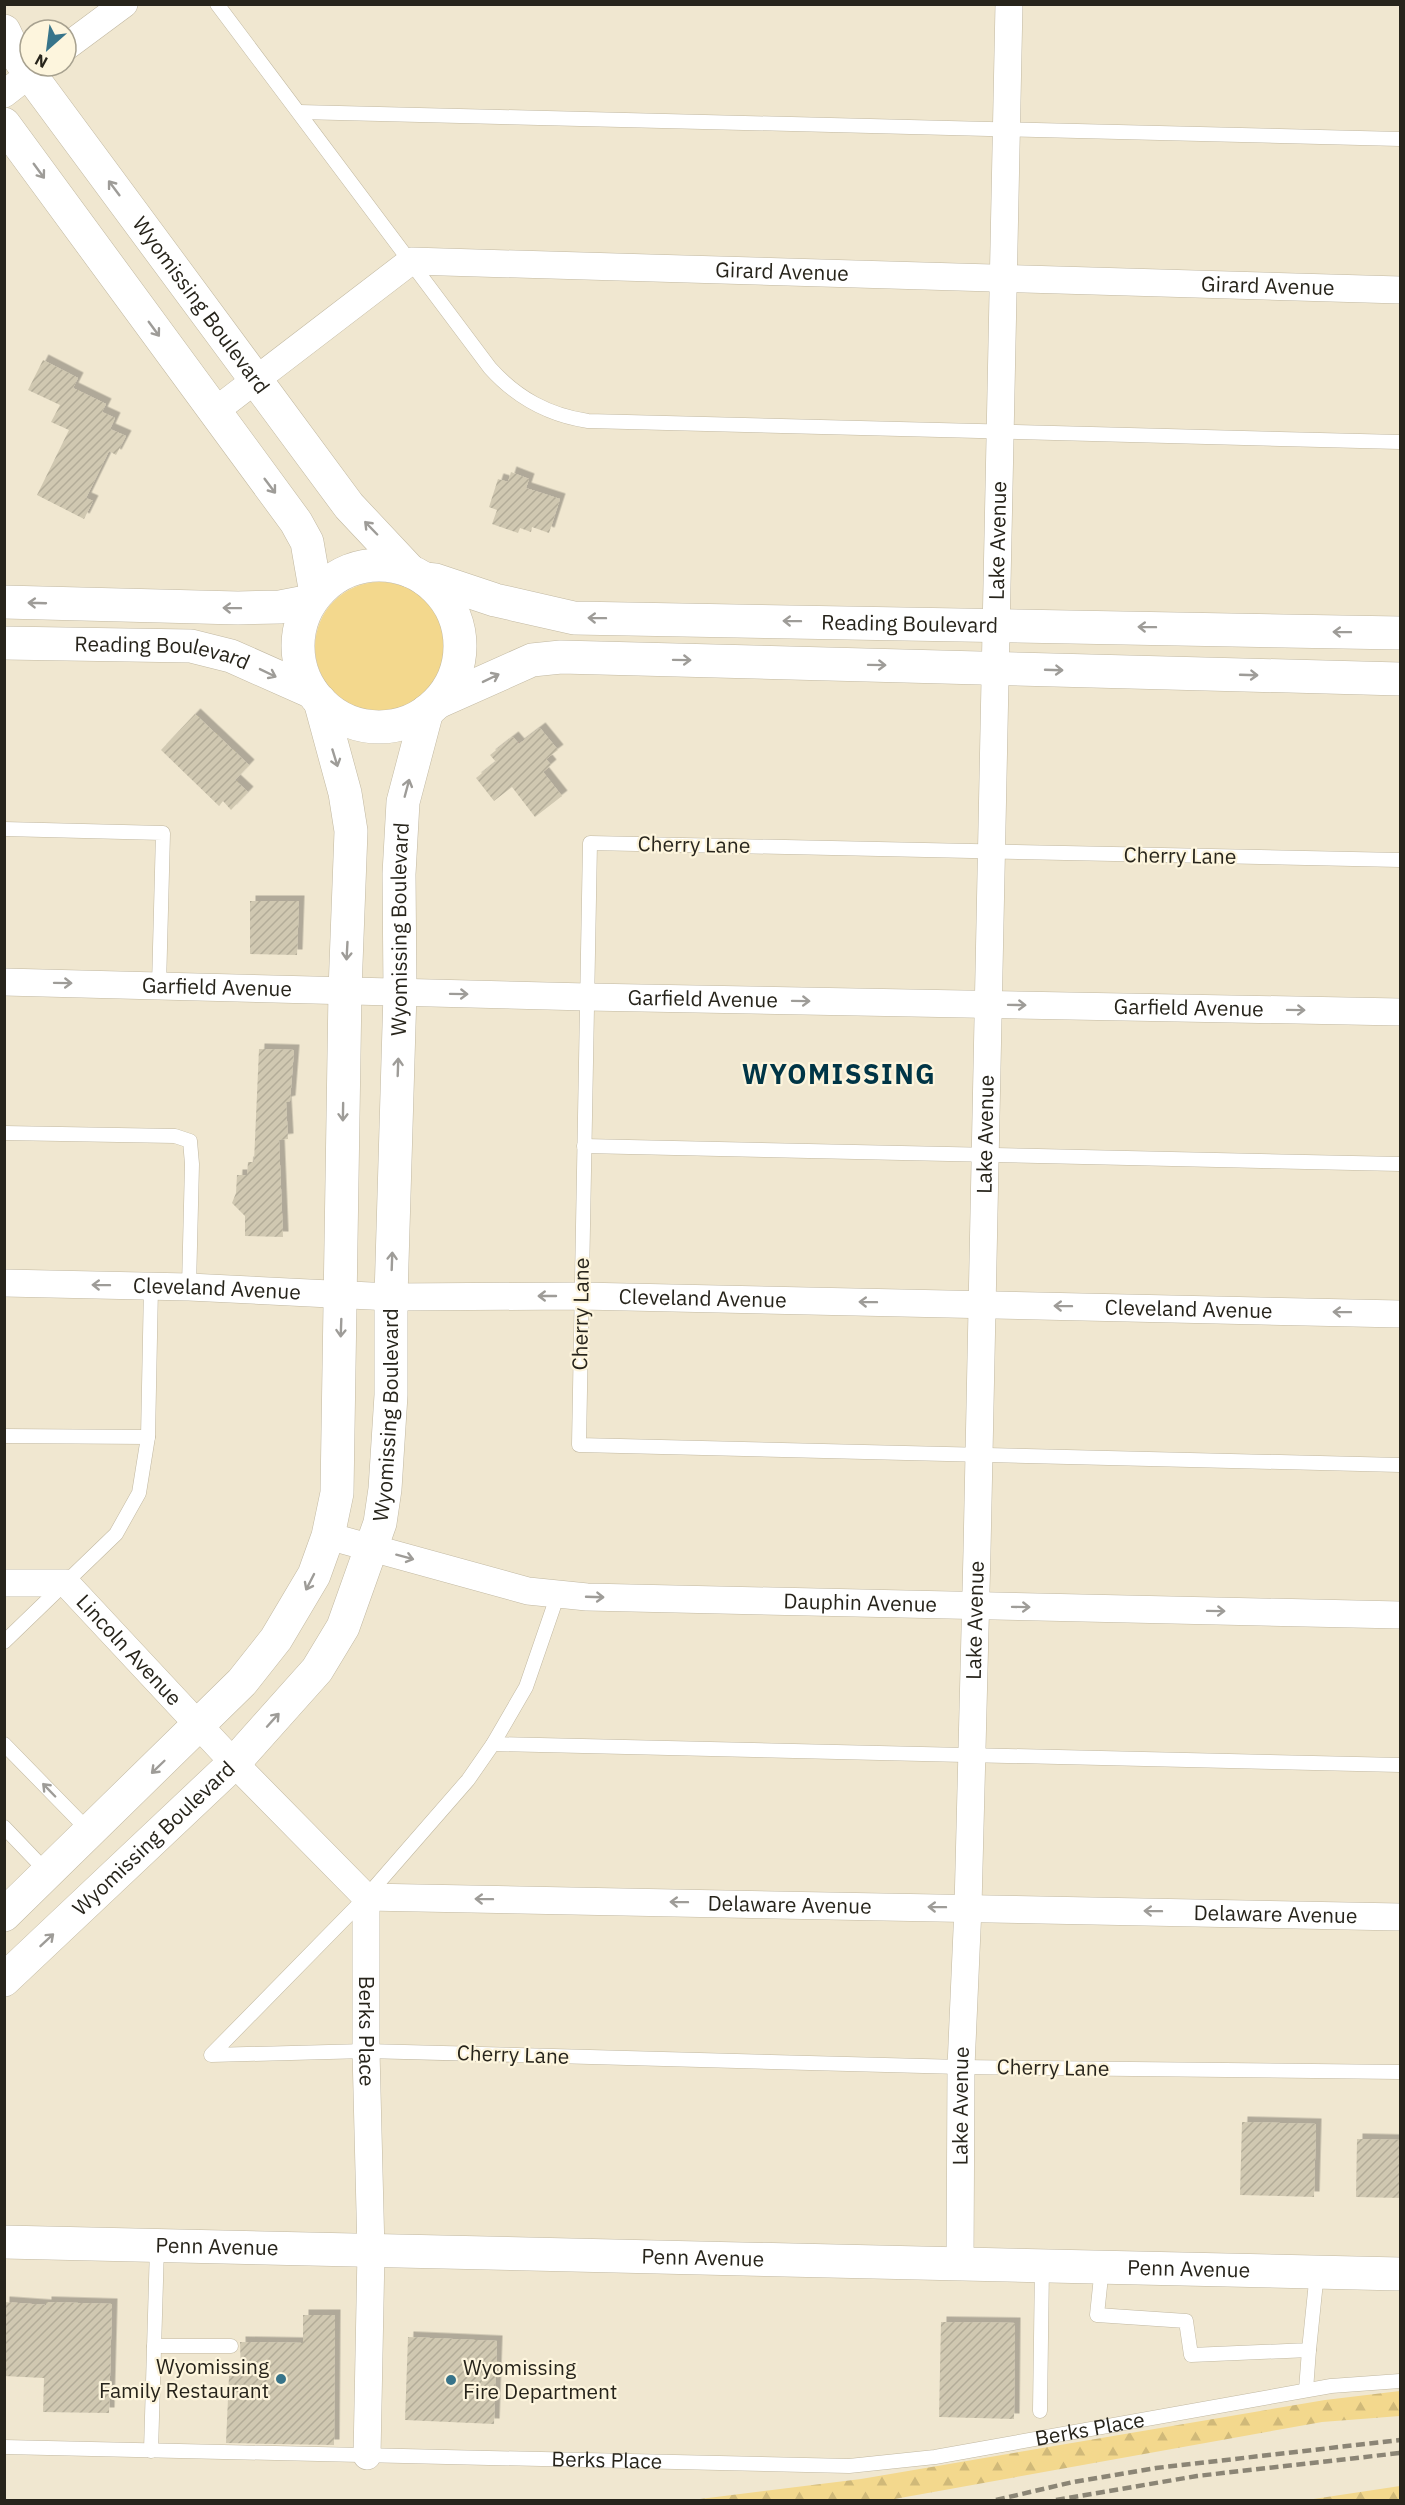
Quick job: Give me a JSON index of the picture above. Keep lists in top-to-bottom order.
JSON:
{
  "streets": {
    "main road": ["Wyomissing Boulevard", "Reading Boulevard", "Penn Avenue"],
    "street": [
      "Girard Avenue",
      "Lake Avenue",
      "Garfield Avenue",
      "Cleveland Avenue",
      "Dauphin Avenue",
      "Lincoln Avenue",
      "Delaware Avenue",
      "Berks Place"
    ],
    "lane": ["Cherry Lane"]
  },
  "crossings": [
    ["Girard Avenue", "Lake Avenue"],
    ["Wyomissing Boulevard", "Reading Boulevard"],
    ["Wyomissing Boulevard", "Garfield Avenue"],
    ["Wyomissing Boulevard", "Cleveland Avenue"],
    ["Wyomissing Boulevard", "Dauphin Avenue"],
    ["Wyomissing Boulevard", "Lincoln Avenue"],
    ["Lake Avenue", "Reading Boulevard"],
    ["Lake Avenue", "Cherry Lane"],
    ["Lake Avenue", "Garfield Avenue"],
    ["Lake Avenue", "Cleveland Avenue"],
    ["Lake Avenue", "Dauphin Avenue"],
    ["Lake Avenue", "Delaware Avenue"],
    ["Lake Avenue", "Penn Avenue"],
    ["Cherry Lane", "Garfield Avenue"],
    ["Cherry Lane", "Cleveland Avenue"],
    ["Cherry Lane", "Dauphin Avenue"],
    ["Cherry Lane", "Delaware Avenue"],
    ["Cherry Lane", "Berks Place"],
    ["Delaware Avenue", "Berks Place"],
    ["Berks Place", "Penn Avenue"]
  ],
  "one_way": [
    "Garfield Avenue",
    "Cleveland Avenue",
    "Dauphin Avenue",
    "Delaware Avenue"
  ],
  "districts": ["WYOMISSING"],
  "places": ["Wyomissing Family Restaurant", "Wyomissing Fire Department"],
  "north": "bottom left"
}
